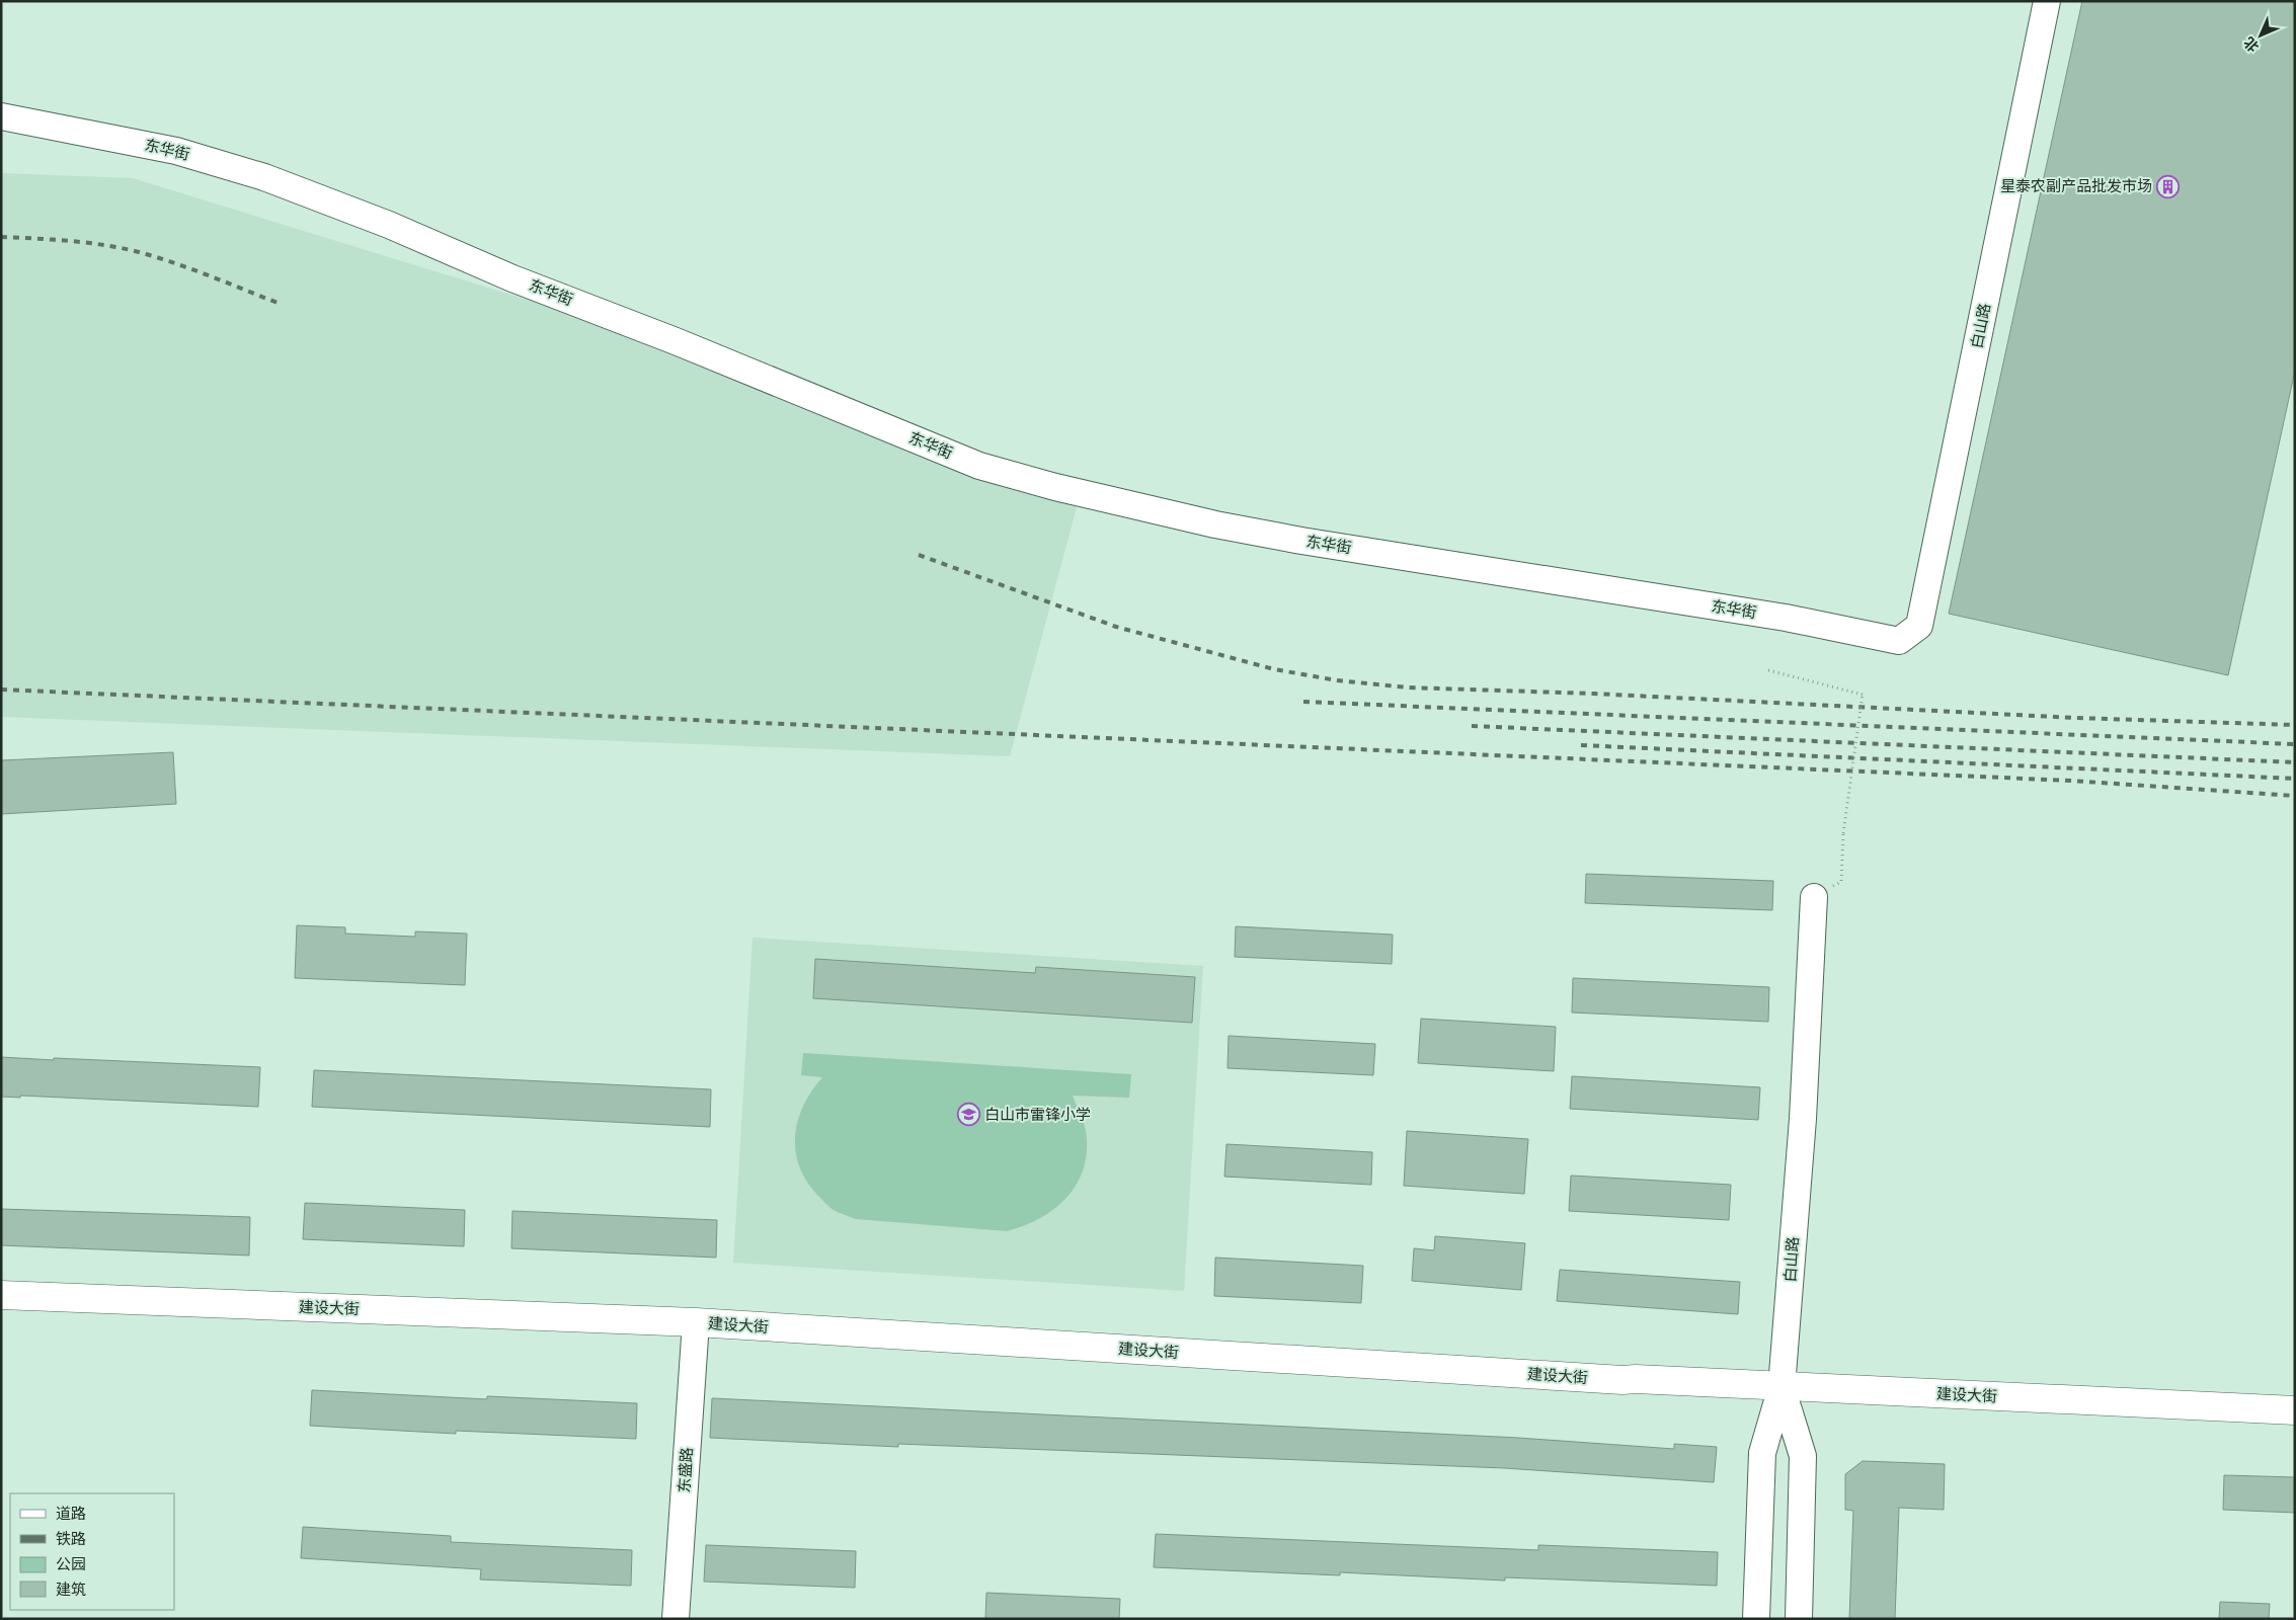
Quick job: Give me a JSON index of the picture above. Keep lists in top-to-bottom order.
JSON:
{
  "streets": {
    "main road": ["建设大街"],
    "street": ["东华街", "白山路", "东盛路"]
  },
  "crossings": [
    ["东华街", "白山路"],
    ["白山路", "建设大街"],
    ["建设大街", "东盛路"]
  ],
  "places": {
    "building": ["星泰农副产品批发市场"],
    "school or university": ["白山市雷锋小学"]
  },
  "legend": [
    "道路",
    "铁路",
    "公园",
    "建筑"
  ],
  "north": "bottom left"
}
